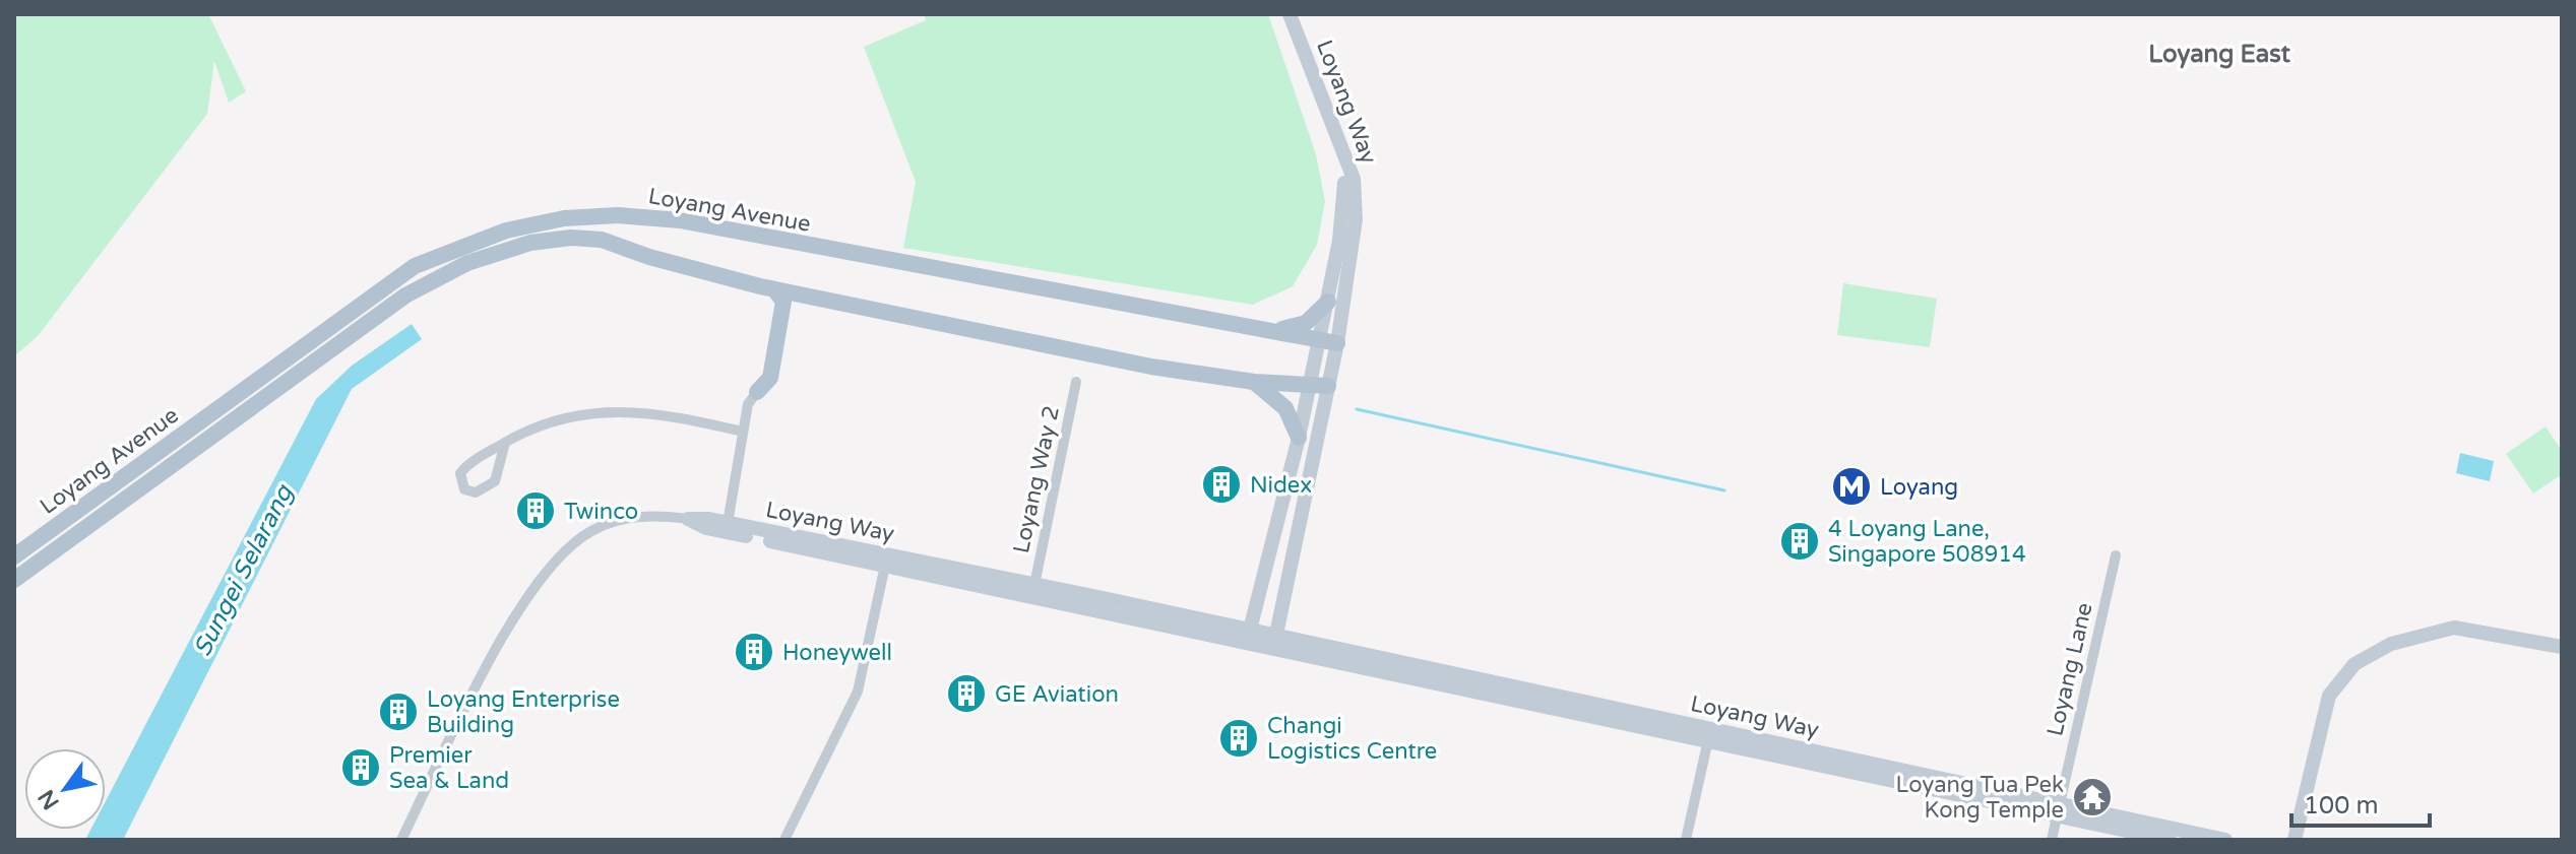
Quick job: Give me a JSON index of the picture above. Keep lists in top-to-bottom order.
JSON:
{
  "streets": {
    "main road": ["Loyang Way", "Loyang Avenue"],
    "street": ["Loyang Way 2", "Loyang Lane"]
  },
  "crossings": [
    ["Loyang Way", "Loyang Avenue"],
    ["Loyang Way", "Loyang Way 2"],
    ["Loyang Way", "Loyang Lane"]
  ],
  "districts": ["Loyang East"],
  "water": ["Sungei Selarang"],
  "places": {
    "building": [
      "Nidex",
      "Twinco",
      "4 Loyang Lane, Singapore 508914",
      "Honeywell",
      "GE Aviation",
      "Loyang Enterprise Building",
      "Changi Logistics Centre",
      "Premier Sea & Land"
    ],
    "metro station": ["Loyang"],
    "temple": ["Loyang Tua Pek Kong Temple"]
  },
  "scale_bar": "100 m",
  "north": "bottom left"
}
